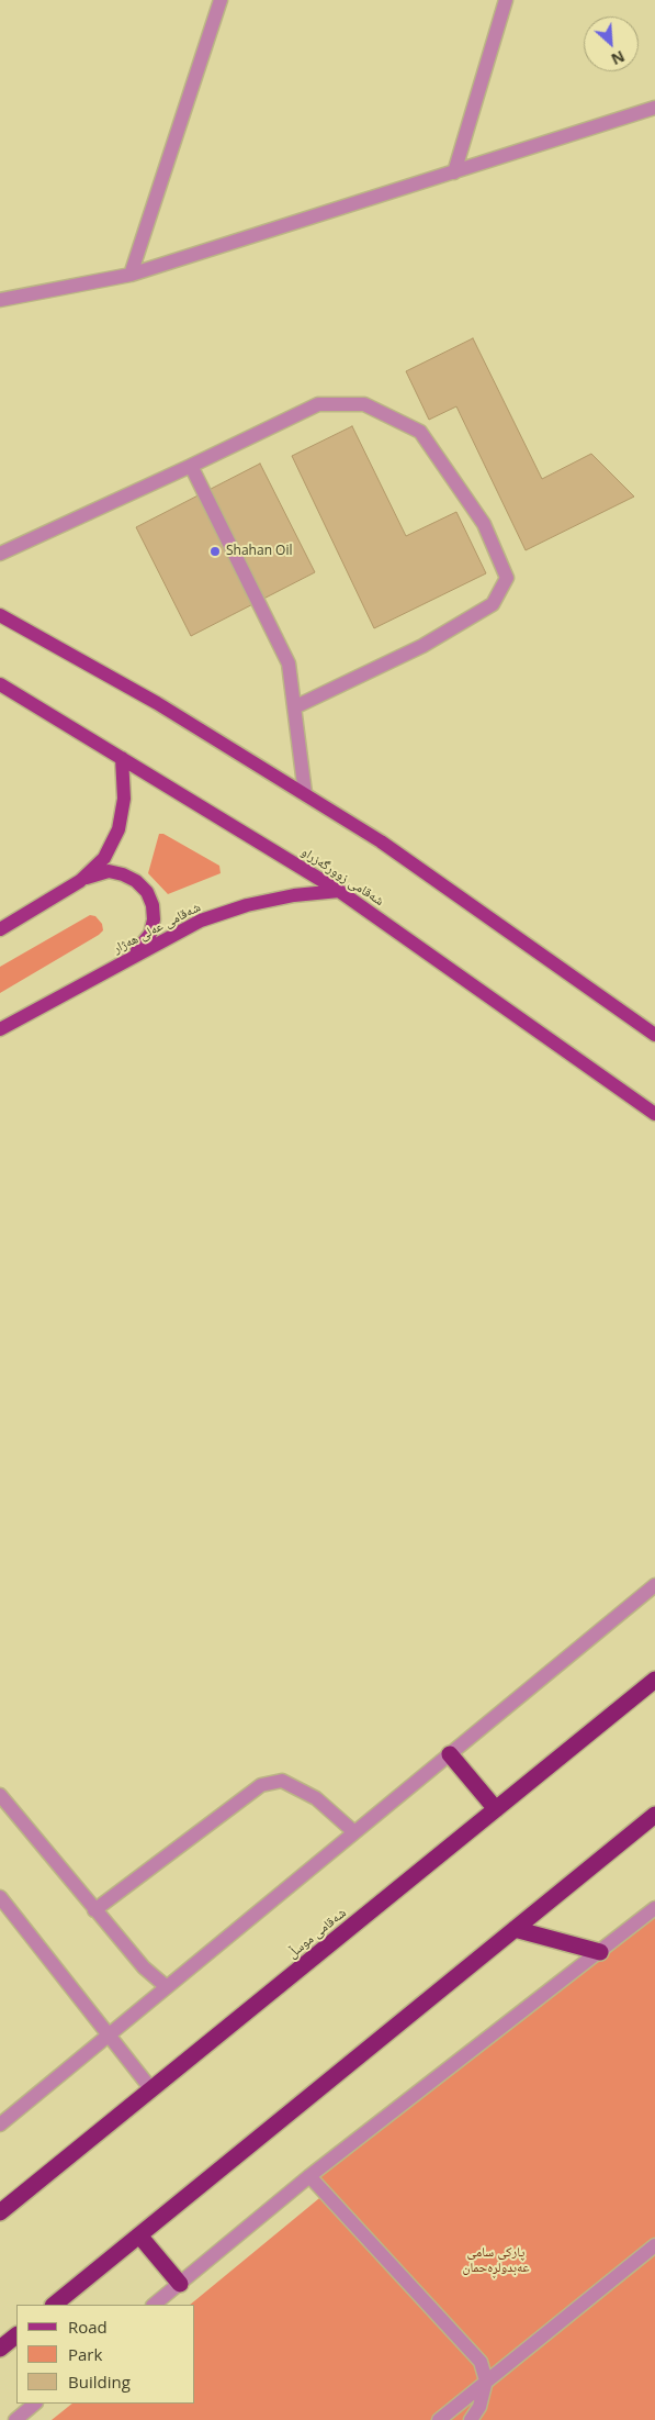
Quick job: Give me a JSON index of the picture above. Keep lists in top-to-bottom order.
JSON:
{
  "streets": {
    "highway": ["شەقامی موسڵ"],
    "main road": ["شەقامی زوورگەزراو", "شەقامی عەلی هەژار"]
  },
  "crossings": [
    ["شەقامی زوورگەزراو", "شەقامی عەلی هەژار"]
  ],
  "parks": ["پارکی سامی عەبدولڕەحمان"],
  "places": ["Shahan Oil"],
  "legend": ["Road", "Park", "Building"],
  "north": "bottom right"
}
